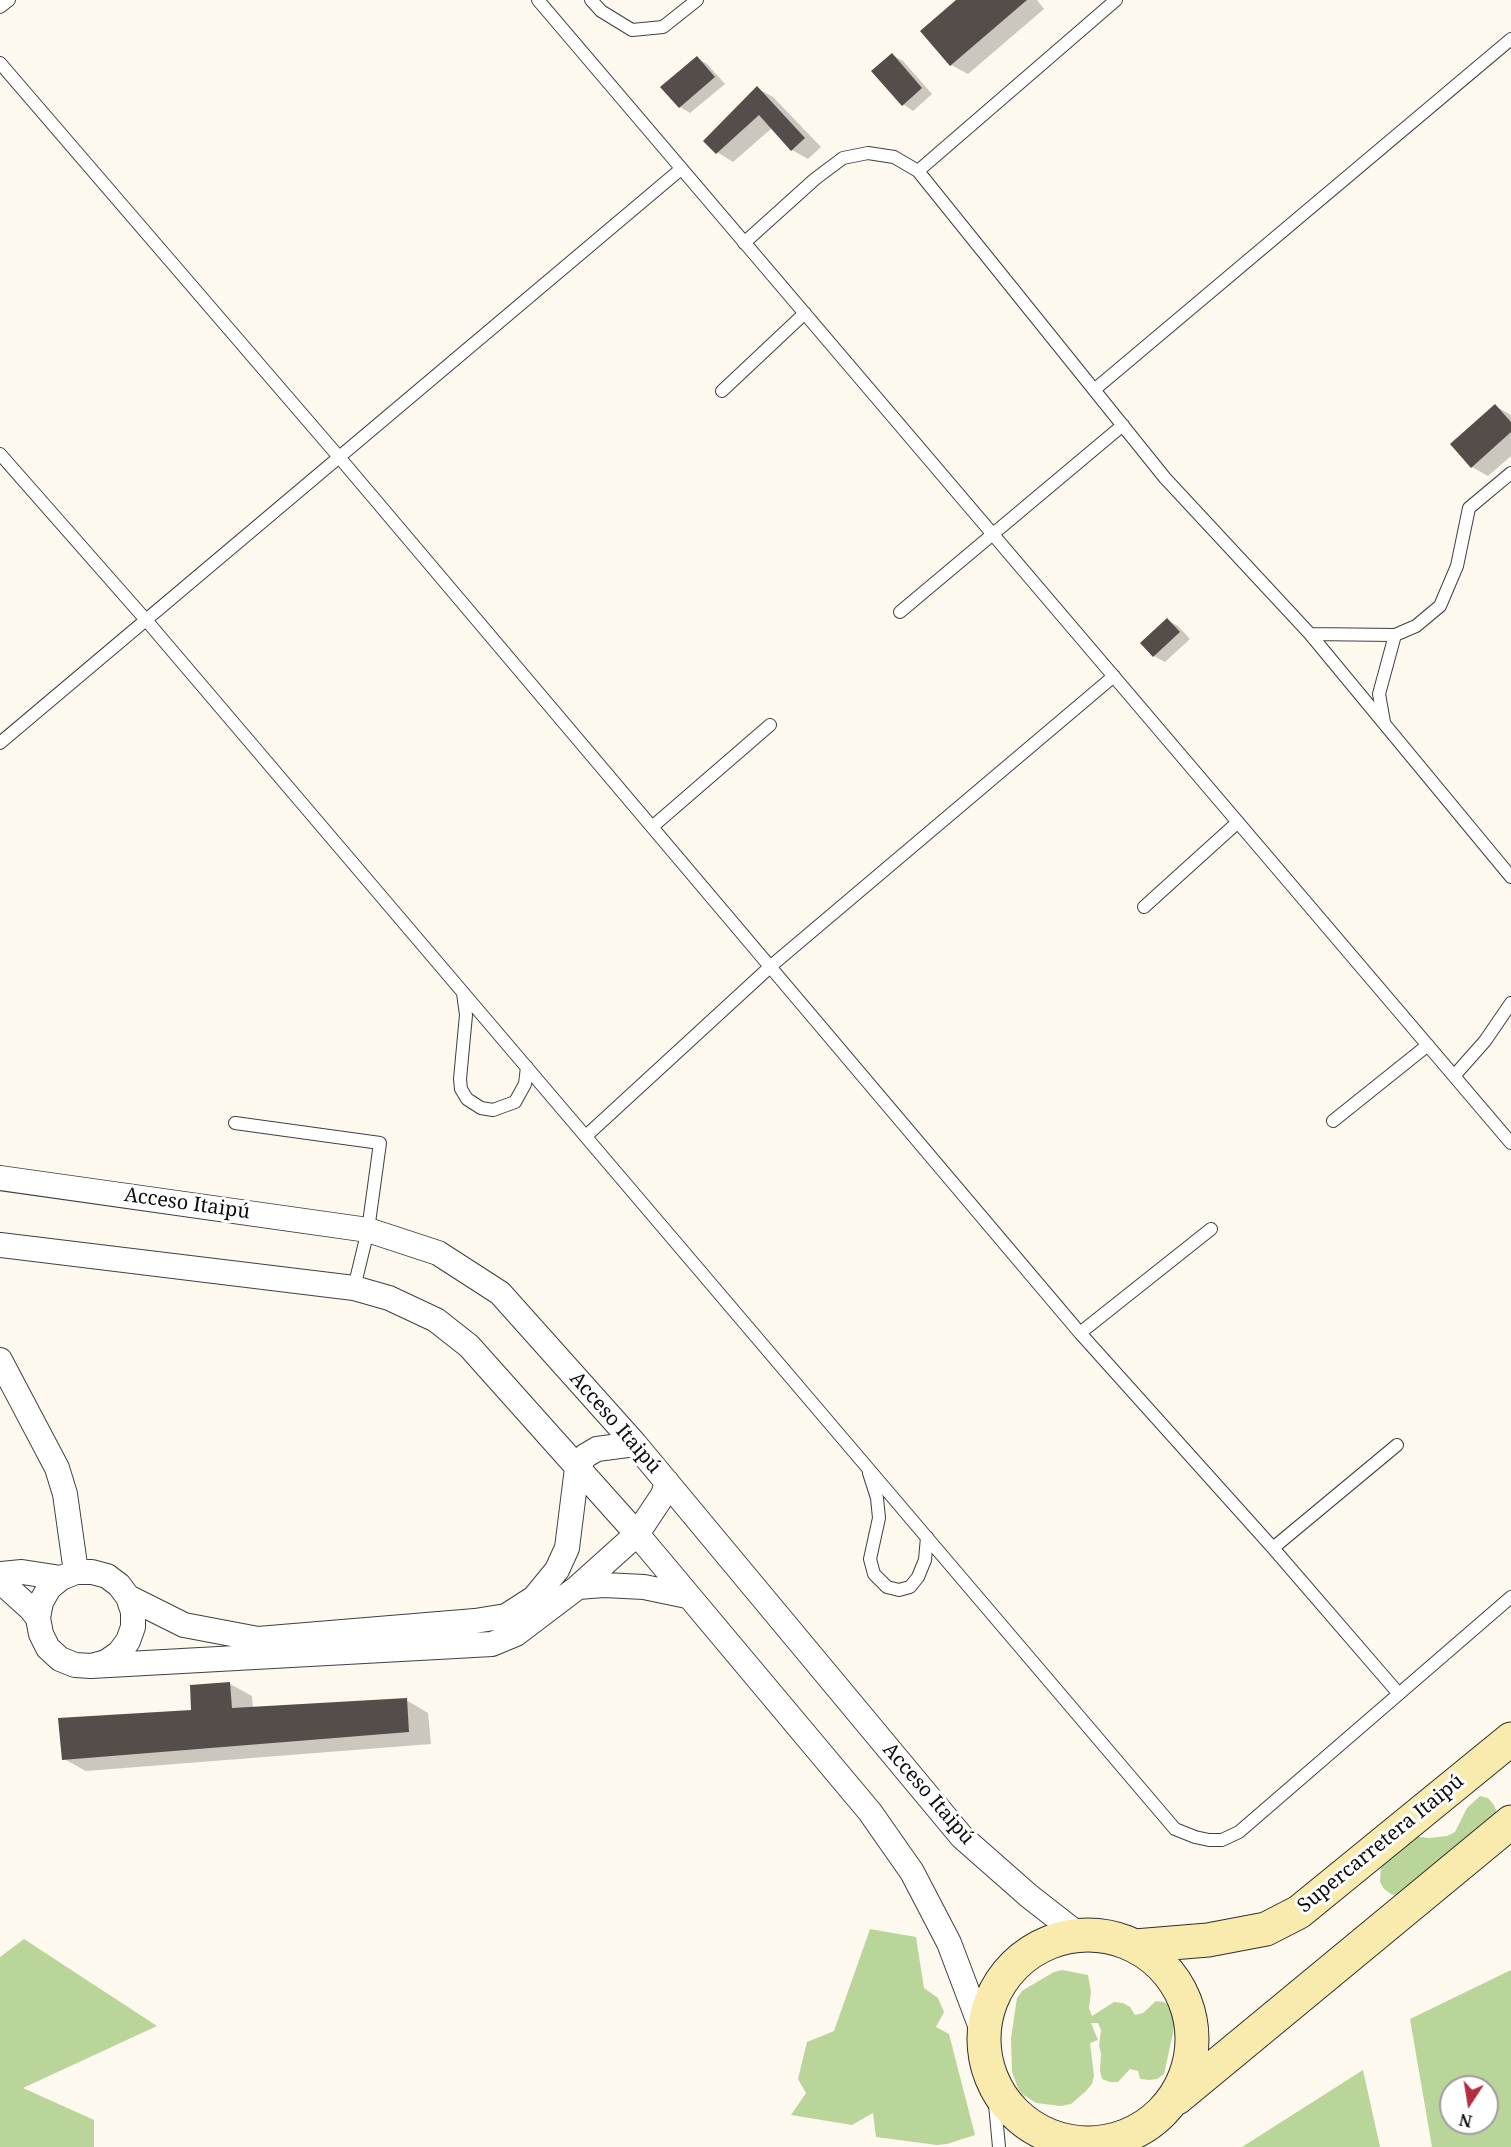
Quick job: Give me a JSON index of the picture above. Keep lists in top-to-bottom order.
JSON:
{
  "streets": {
    "street": ["Acceso Itaipú", "Supercarretera Itaipú"]
  },
  "crossings": [
    ["Acceso Itaipú", "Supercarretera Itaipú"]
  ],
  "north": "bottom"
}
